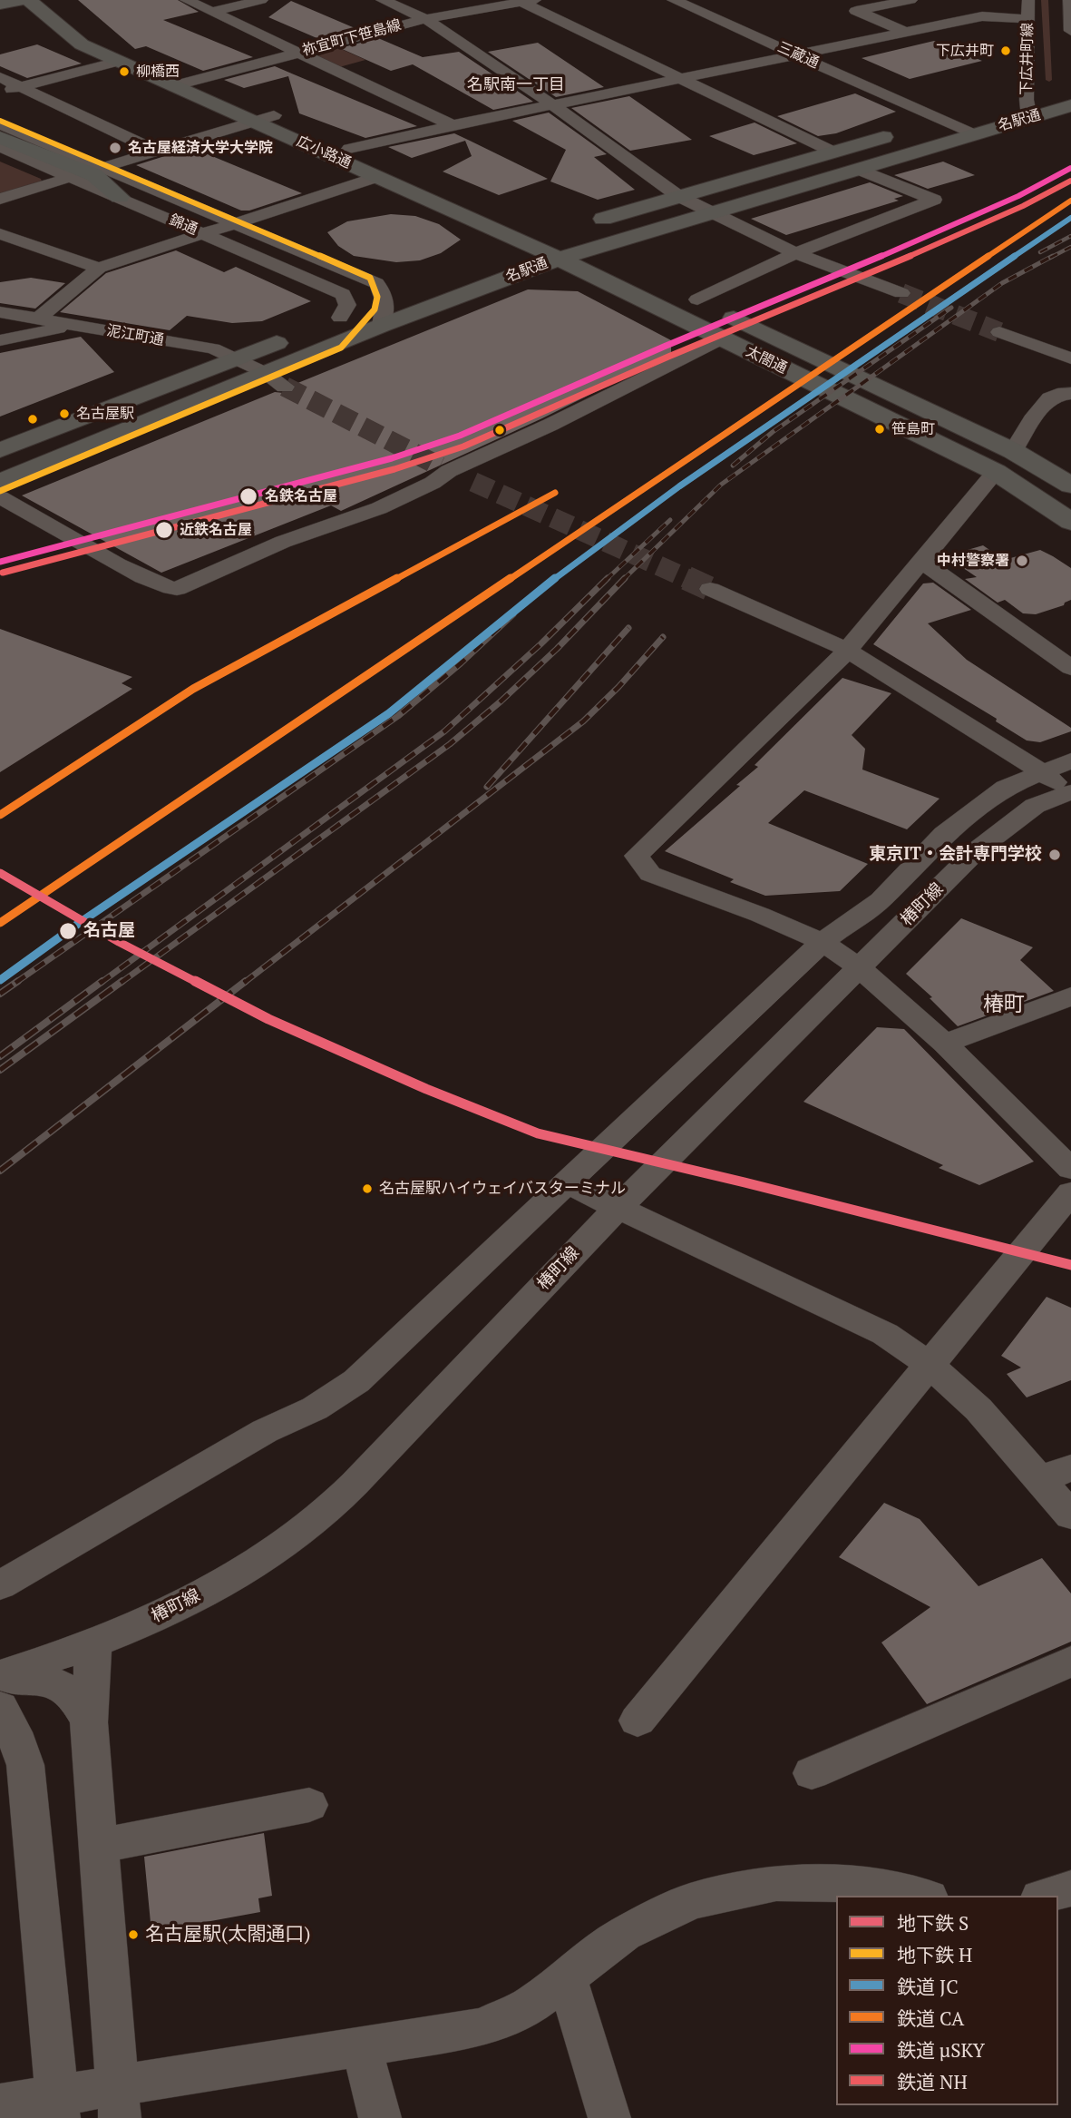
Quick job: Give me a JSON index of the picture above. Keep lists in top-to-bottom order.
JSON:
{
  "streets": {
    "main road": ["名駅通", "広小路通", "太閤通"],
    "street": [
      "祢宜町下笹島線",
      "三蔵通",
      "下広井町線",
      "錦通",
      "泥江町通",
      "椿町線"
    ]
  },
  "crossings": [
    ["祢宜町下笹島線", "広小路通"],
    ["三蔵通", "名駅通"],
    ["下広井町線", "名駅通"],
    ["名駅通", "広小路通"],
    ["名駅通", "泥江町通"],
    ["名駅通", "太閤通"],
    ["広小路通", "太閤通"]
  ],
  "districts": ["名駅南一丁目", "椿町"],
  "places": [
    "下広井町",
    "柳橋西",
    "名古屋経済大学大学院",
    "名古屋駅",
    "笹島町",
    "名鉄名古屋",
    "近鉄名古屋",
    "中村警察署",
    "東京IT・会計専門学校",
    "名古屋",
    "名古屋駅ハイウェイバスターミナル",
    "名古屋駅(太閤通口)"
  ],
  "lines": [
    "metro line H",
    "rail line μSKY",
    "rail line NH",
    "rail line CA",
    "rail line JC",
    "metro line S"
  ],
  "legend": [
    "地下鉄 S",
    "地下鉄 H",
    "鉄道 JC",
    "鉄道 CA",
    "鉄道 μSKY",
    "鉄道 NH"
  ]
}
